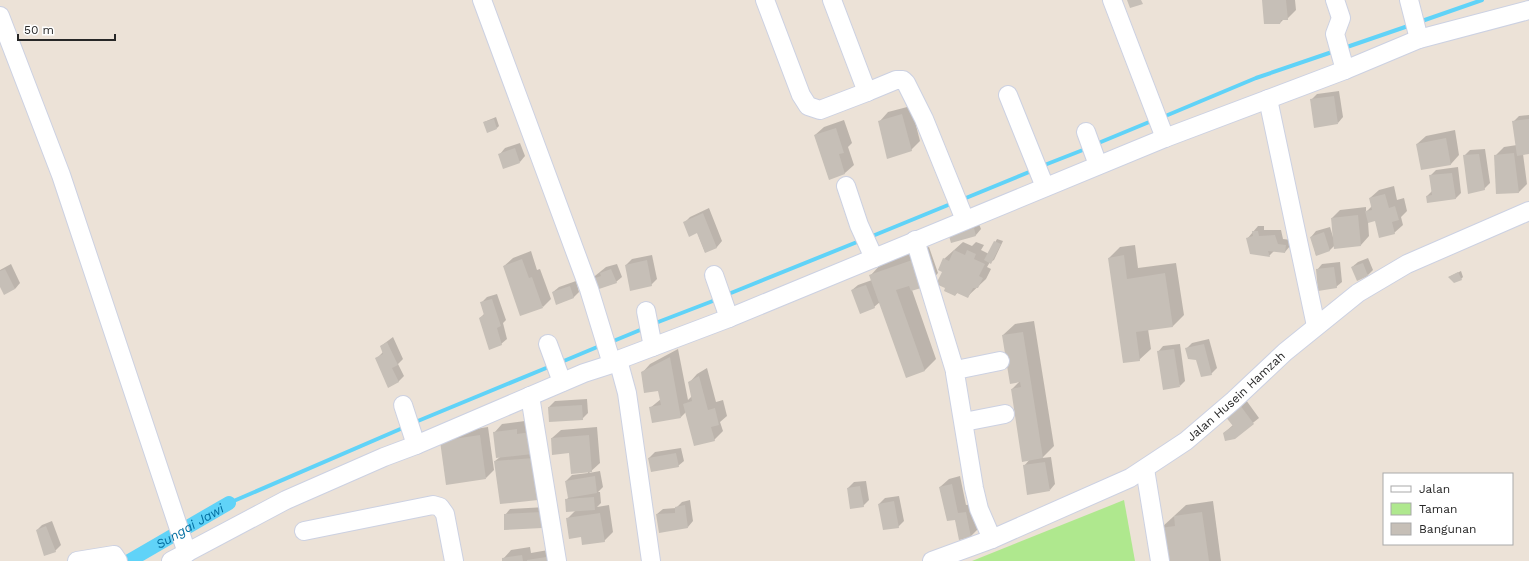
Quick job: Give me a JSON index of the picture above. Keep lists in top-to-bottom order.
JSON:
{
  "streets": {
    "street": ["Jalan Husein Hamzah"]
  },
  "water": ["Sungai Jawi"],
  "legend": ["Jalan", "Taman", "Bangunan"],
  "scale_bar": "50 m"
}
